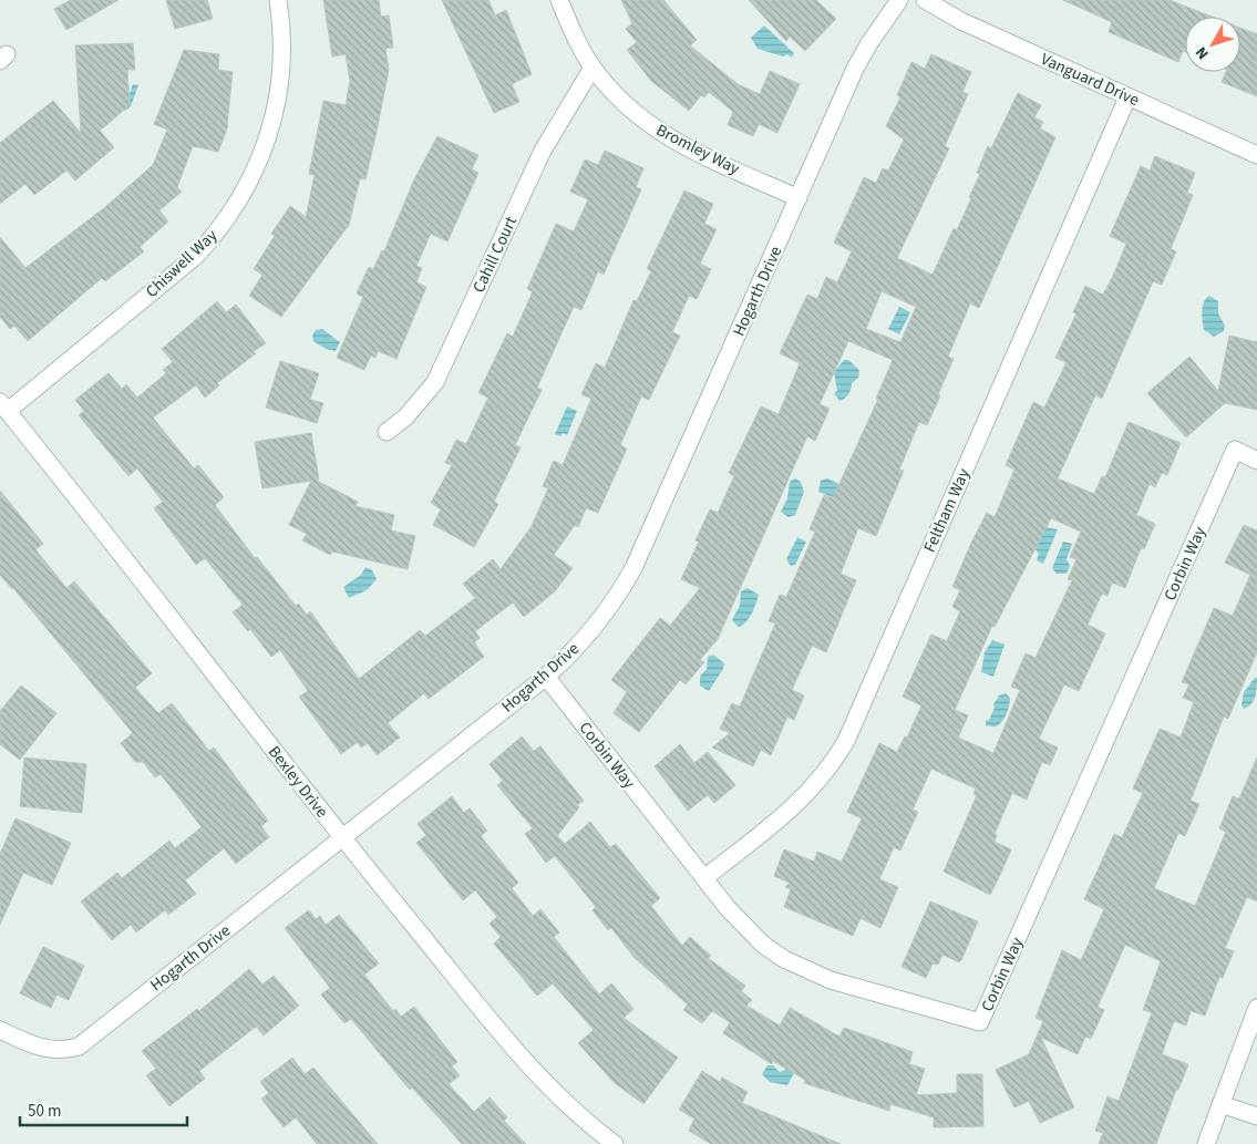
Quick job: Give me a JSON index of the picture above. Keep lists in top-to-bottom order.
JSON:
{
  "streets": {
    "street": [
      "Vanguard Drive",
      "Bromley Way",
      "Cahill Court",
      "Chiswell Way",
      "Hogarth Drive",
      "Feltham Way",
      "Corbin Way",
      "Bexley Drive"
    ]
  },
  "crossings": [
    ["Vanguard Drive", "Feltham Way"],
    ["Bromley Way", "Cahill Court"],
    ["Bromley Way", "Hogarth Drive"],
    ["Chiswell Way", "Bexley Drive"],
    ["Hogarth Drive", "Corbin Way"],
    ["Hogarth Drive", "Bexley Drive"],
    ["Feltham Way", "Corbin Way"]
  ],
  "scale_bar": "50 m",
  "north": "bottom left"
}
